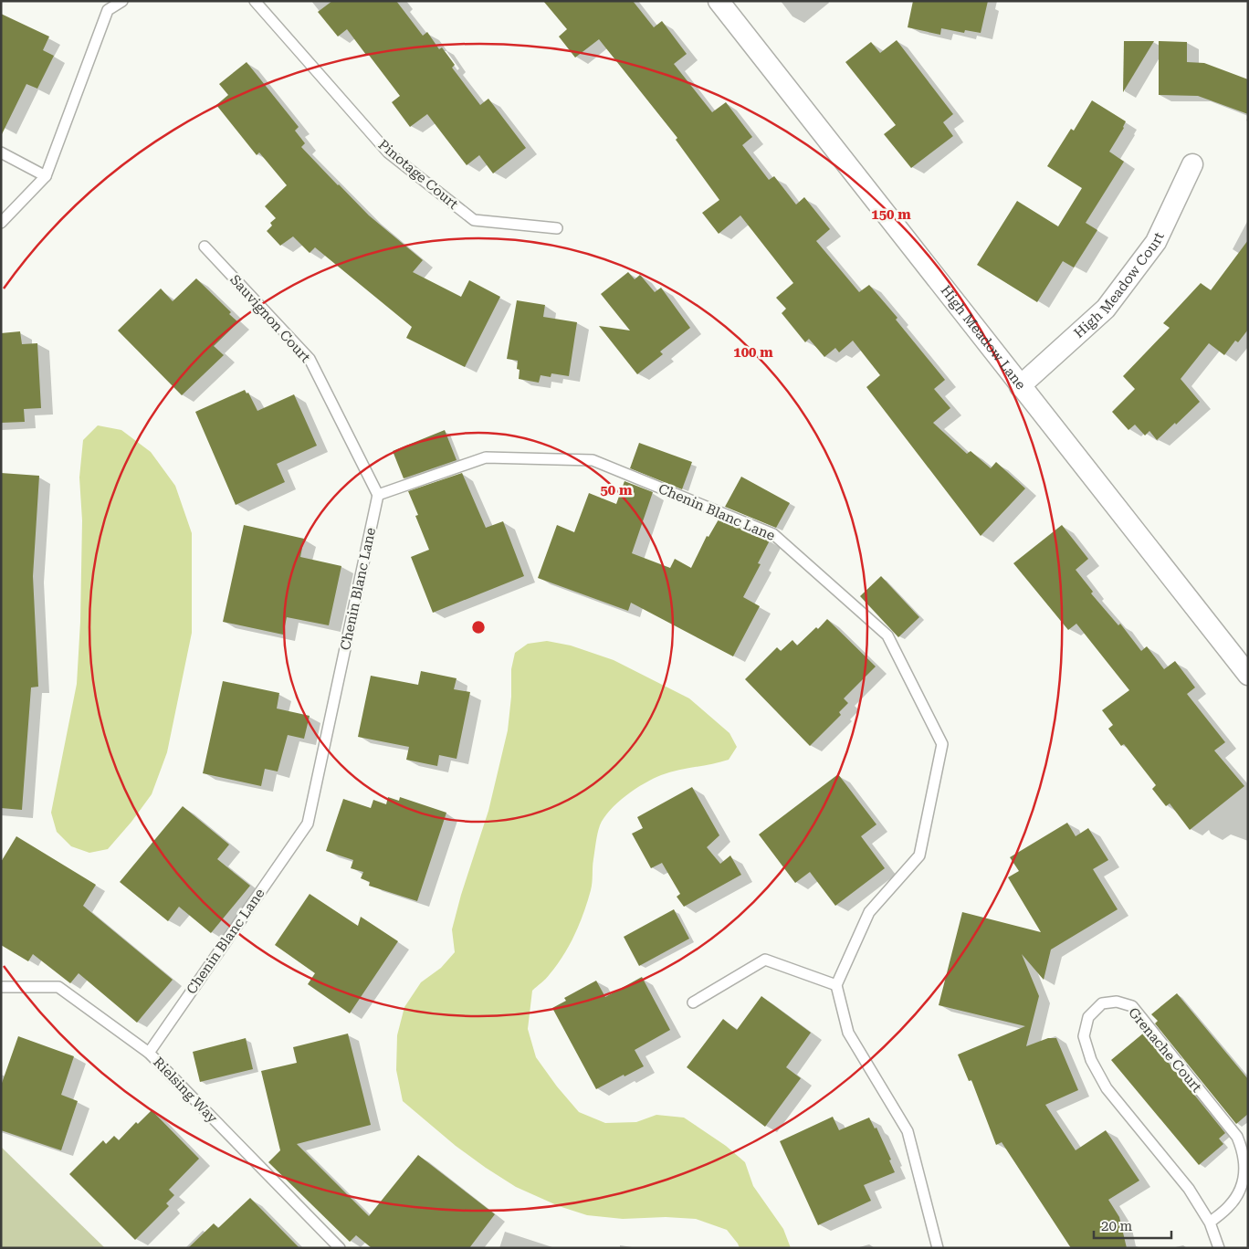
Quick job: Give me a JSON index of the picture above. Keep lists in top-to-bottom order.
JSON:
{
  "streets": {
    "street": ["High Meadow Court", "High Meadow Lane"],
    "lane": [
      "Pinotage Court",
      "Sauvignon Court",
      "Chenin Blanc Lane",
      "Grenache Court",
      "Rielsing Way"
    ]
  },
  "crossings": [
    ["High Meadow Court", "High Meadow Lane"],
    ["Sauvignon Court", "Chenin Blanc Lane"],
    ["Chenin Blanc Lane", "Rielsing Way"]
  ],
  "scale_bar": "20 m",
  "rings": ["150 m", "100 m", "50 m"]
}
